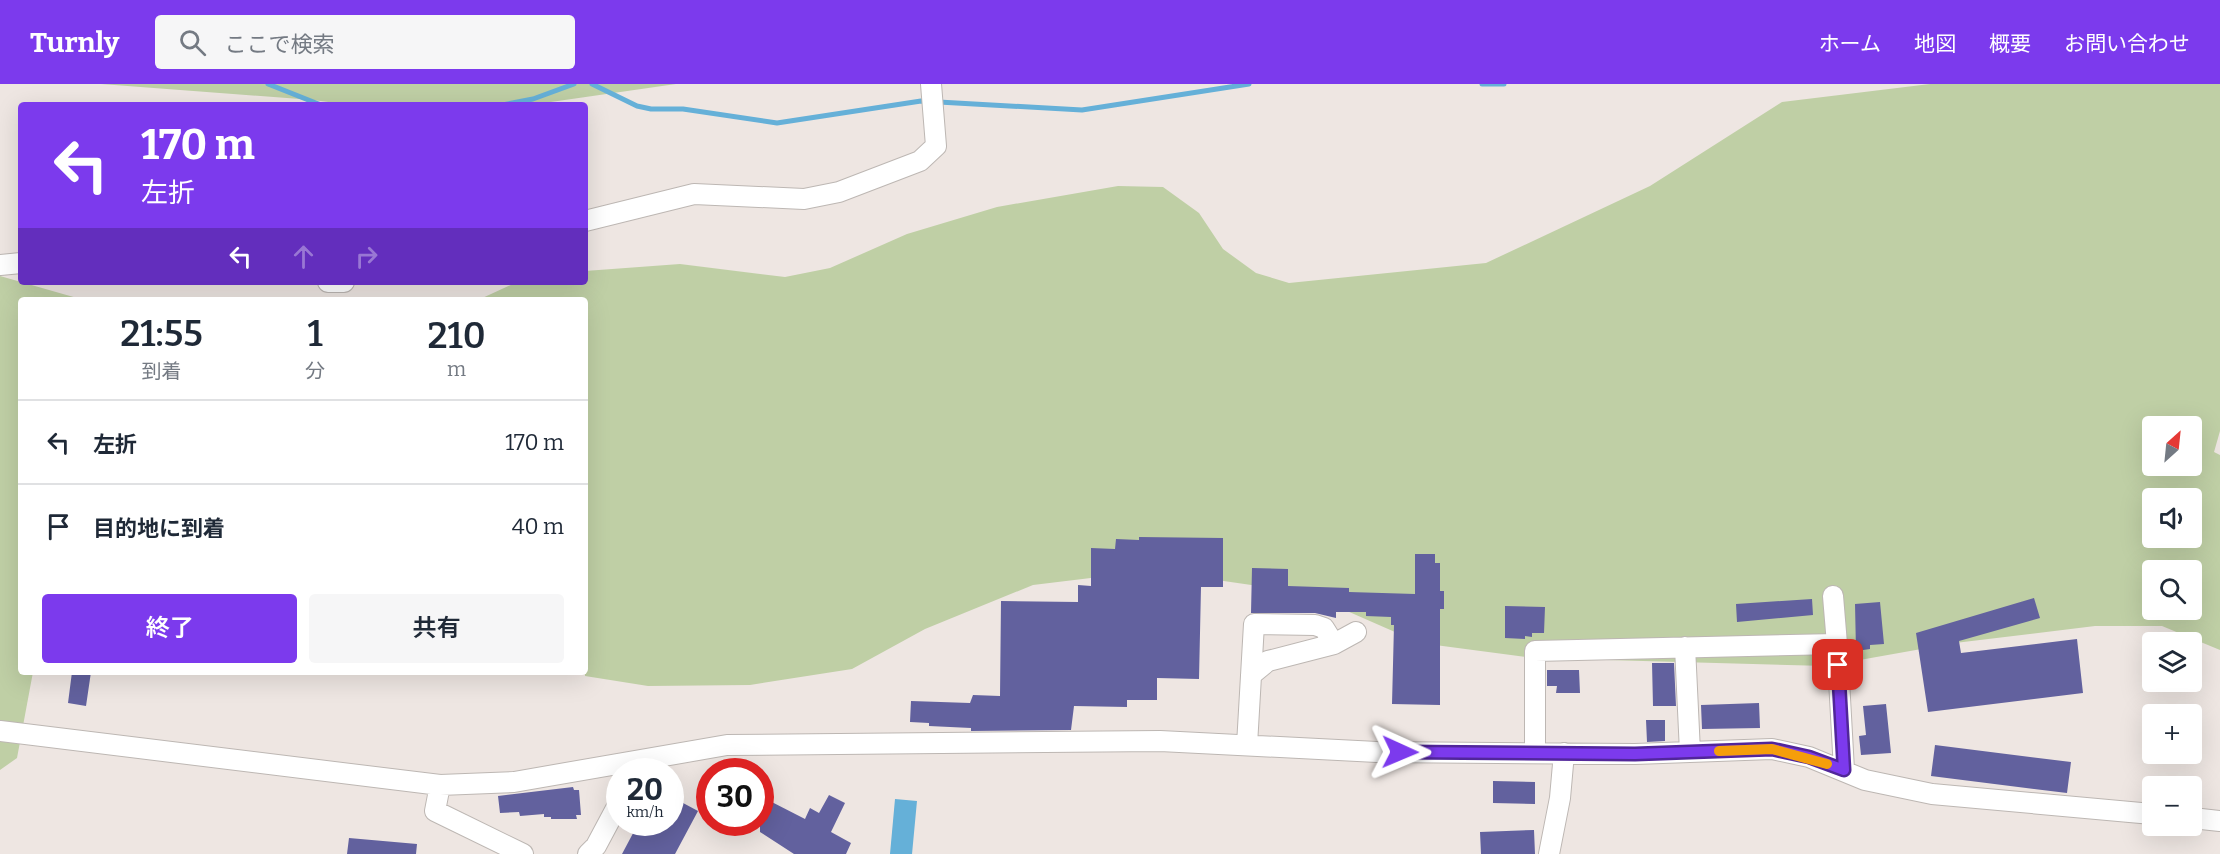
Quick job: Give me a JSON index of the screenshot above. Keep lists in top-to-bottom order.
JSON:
{
  "north": "top right",
  "page": {
    "header": "Turnly",
    "search": "ここで検索",
    "nav": [
      "ホーム",
      "地図",
      "概要",
      "お問い合わせ"
    ],
    "turn": ["170 m", "左折"],
    "eta": [
      "21:55",
      "到着",
      "1",
      "分",
      "210",
      "m"
    ],
    "list": [
      {
        "name": "左折",
        "value": "170 m"
      },
      {
        "name": "目的地に到着",
        "value": "40 m"
      }
    ],
    "map_buttons": ["+", "−"],
    "buttons": ["終了", "共有"],
    "speed": "20 km/h",
    "limit": "30"
  }
}
